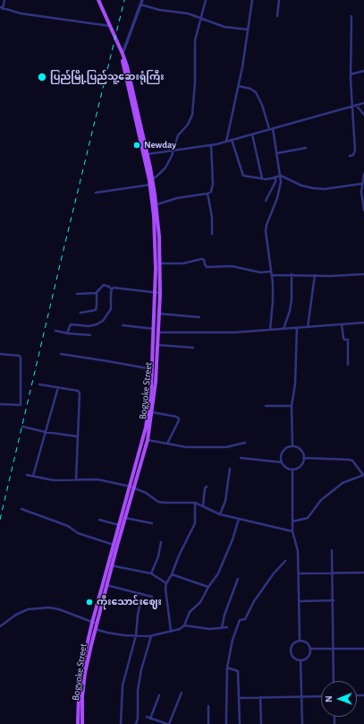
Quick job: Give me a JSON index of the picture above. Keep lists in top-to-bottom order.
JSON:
{
  "streets": {
    "main road": ["Bogyoke Street"]
  },
  "places": ["ပြည်မြို့ပြည်သူ့ဆေးရုံကြီး", "Newday", "ကိုးသောင်းဈေး"],
  "north": "left"
}
